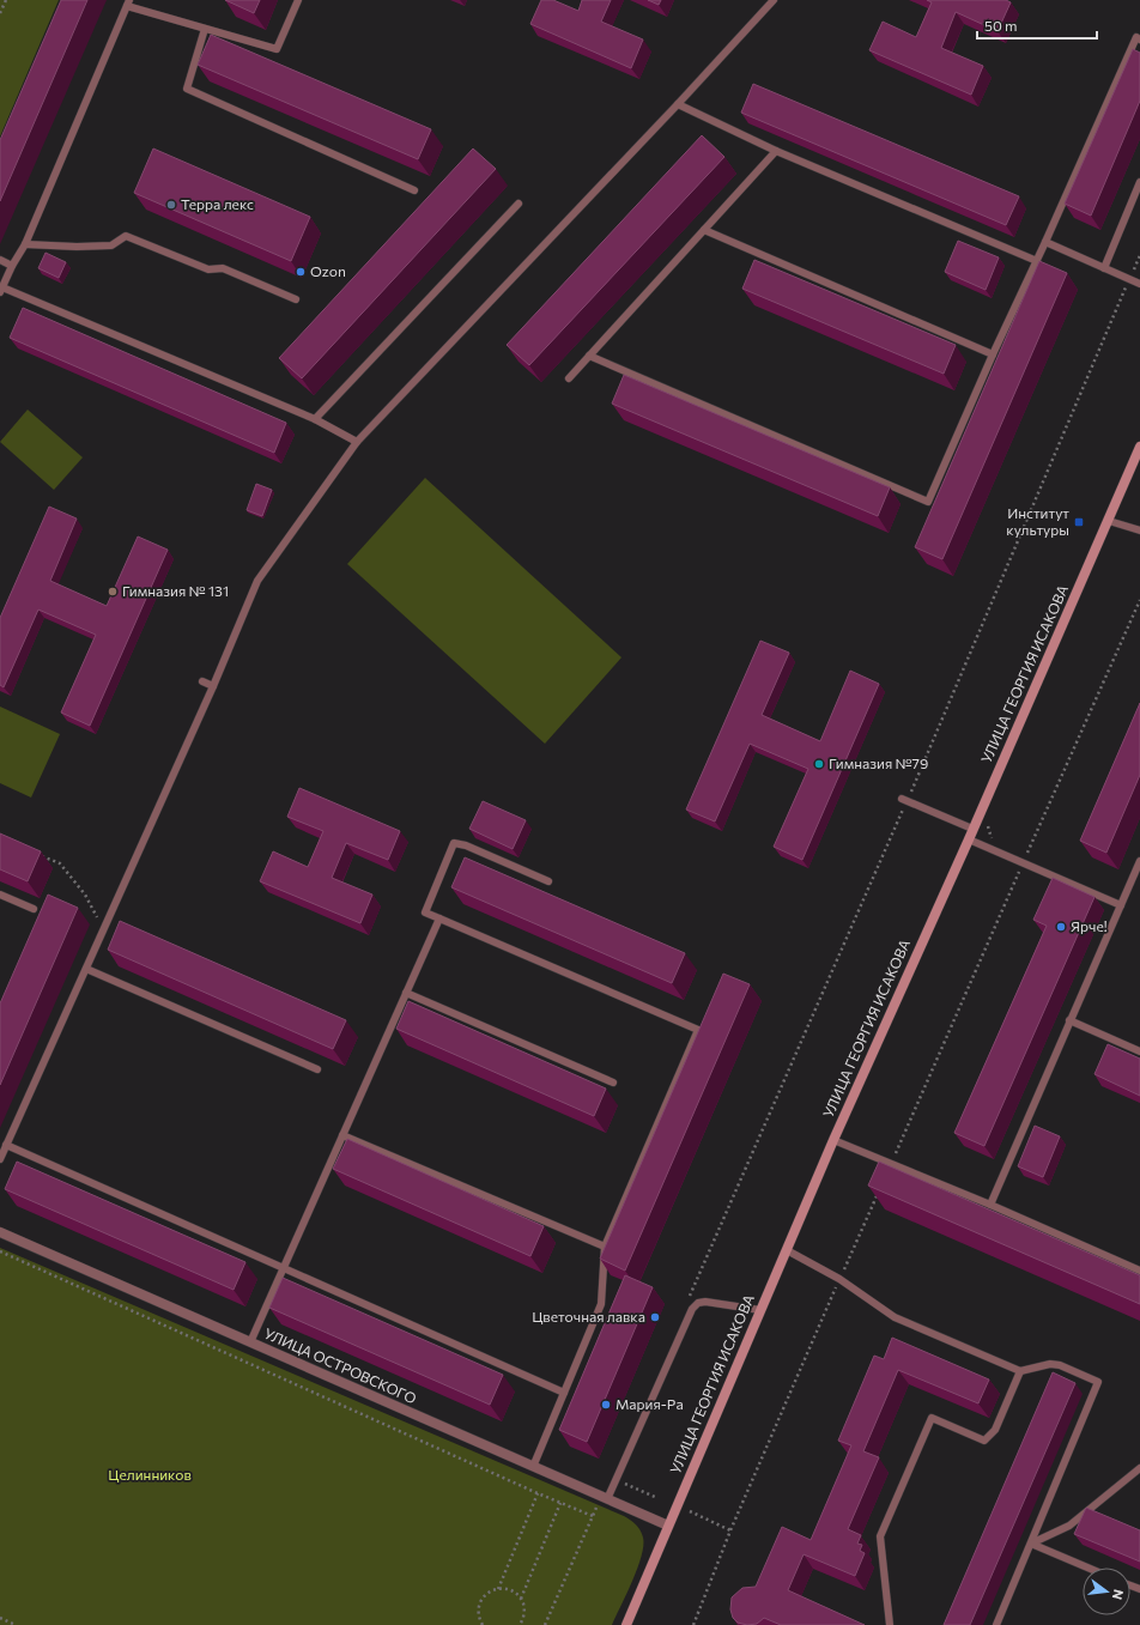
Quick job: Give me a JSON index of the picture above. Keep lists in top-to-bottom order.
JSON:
{
  "streets": {
    "street": ["УЛИЦА ГЕОРГИЯ ИСАКОВА", "УЛИЦА ОСТРОВСКОГО"]
  },
  "crossings": [
    ["УЛИЦА ГЕОРГИЯ ИСАКОВА", "УЛИЦА ОСТРОВСКОГО"]
  ],
  "parks": ["Целинников"],
  "places": {
    "other": [
      "Терра лекс",
      "Ozon",
      "Гимназия № 131",
      "Гимназия №79",
      "Ярче!",
      "Цветочная лавка",
      "Мария-Ра"
    ],
    "transit": ["Институт культуры"]
  },
  "scale_bar": "50 m",
  "north": "right"
}
